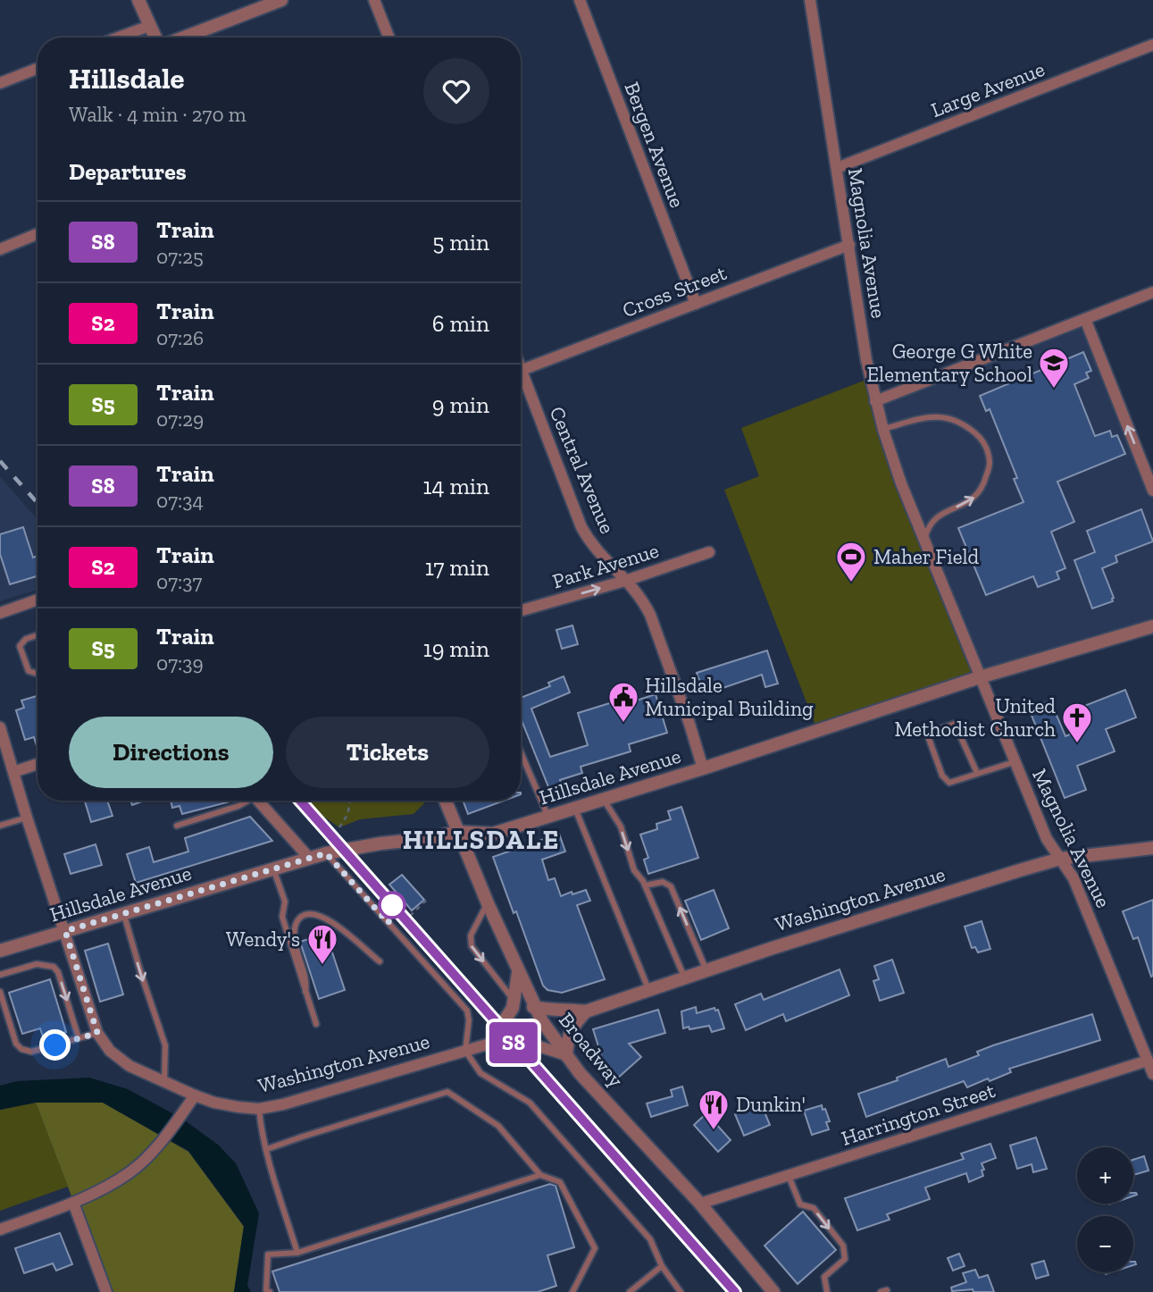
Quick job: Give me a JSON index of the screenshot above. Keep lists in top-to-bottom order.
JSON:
{
  "streets": {
    "street": [
      "Large Avenue",
      "Bergen Avenue",
      "Magnolia Avenue",
      "Cross Street",
      "Central Avenue",
      "Park Avenue",
      "Hillsdale Avenue",
      "Washington Avenue",
      "Broadway",
      "Harrington Street"
    ]
  },
  "crossings": [
    ["Large Avenue", "Magnolia Avenue"],
    ["Bergen Avenue", "Cross Street"],
    ["Magnolia Avenue", "Cross Street"],
    ["Magnolia Avenue", "Hillsdale Avenue"],
    ["Magnolia Avenue", "Washington Avenue"],
    ["Magnolia Avenue", "Harrington Street"],
    ["Central Avenue", "Park Avenue"],
    ["Central Avenue", "Hillsdale Avenue"],
    ["Hillsdale Avenue", "Broadway"],
    ["Washington Avenue", "Broadway"],
    ["Broadway", "Harrington Street"]
  ],
  "one_way": ["Park Avenue"],
  "districts": ["HILLSDALE"],
  "places": {
    "school or university": ["George G White Elementary School"],
    "sports": ["Maher Field"],
    "public building": ["Hillsdale Municipal Building"],
    "church": ["United Methodist Church"],
    "restaurant": ["Wendy's", "Dunkin'"]
  },
  "page": {
    "on_map": "S8",
    "heading": [
      ["Hillsdale", "Walk · 4 min · 270 m"],
      "Departures"
    ],
    "list": [
      {
        "mark": "S8",
        "name": "Train",
        "note": "07:25",
        "value": "5 min"
      },
      {
        "mark": "S2",
        "name": "Train",
        "note": "07:26",
        "value": "6 min"
      },
      {
        "mark": "S5",
        "name": "Train",
        "note": "07:29",
        "value": "9 min"
      },
      {
        "mark": "S8",
        "name": "Train",
        "note": "07:34",
        "value": "14 min"
      },
      {
        "mark": "S2",
        "name": "Train",
        "note": "07:37",
        "value": "17 min"
      },
      {
        "mark": "S5",
        "name": "Train",
        "note": "07:39",
        "value": "19 min"
      }
    ],
    "buttons": ["Directions", "Tickets"],
    "map_buttons": ["+", "−"]
  }
}
